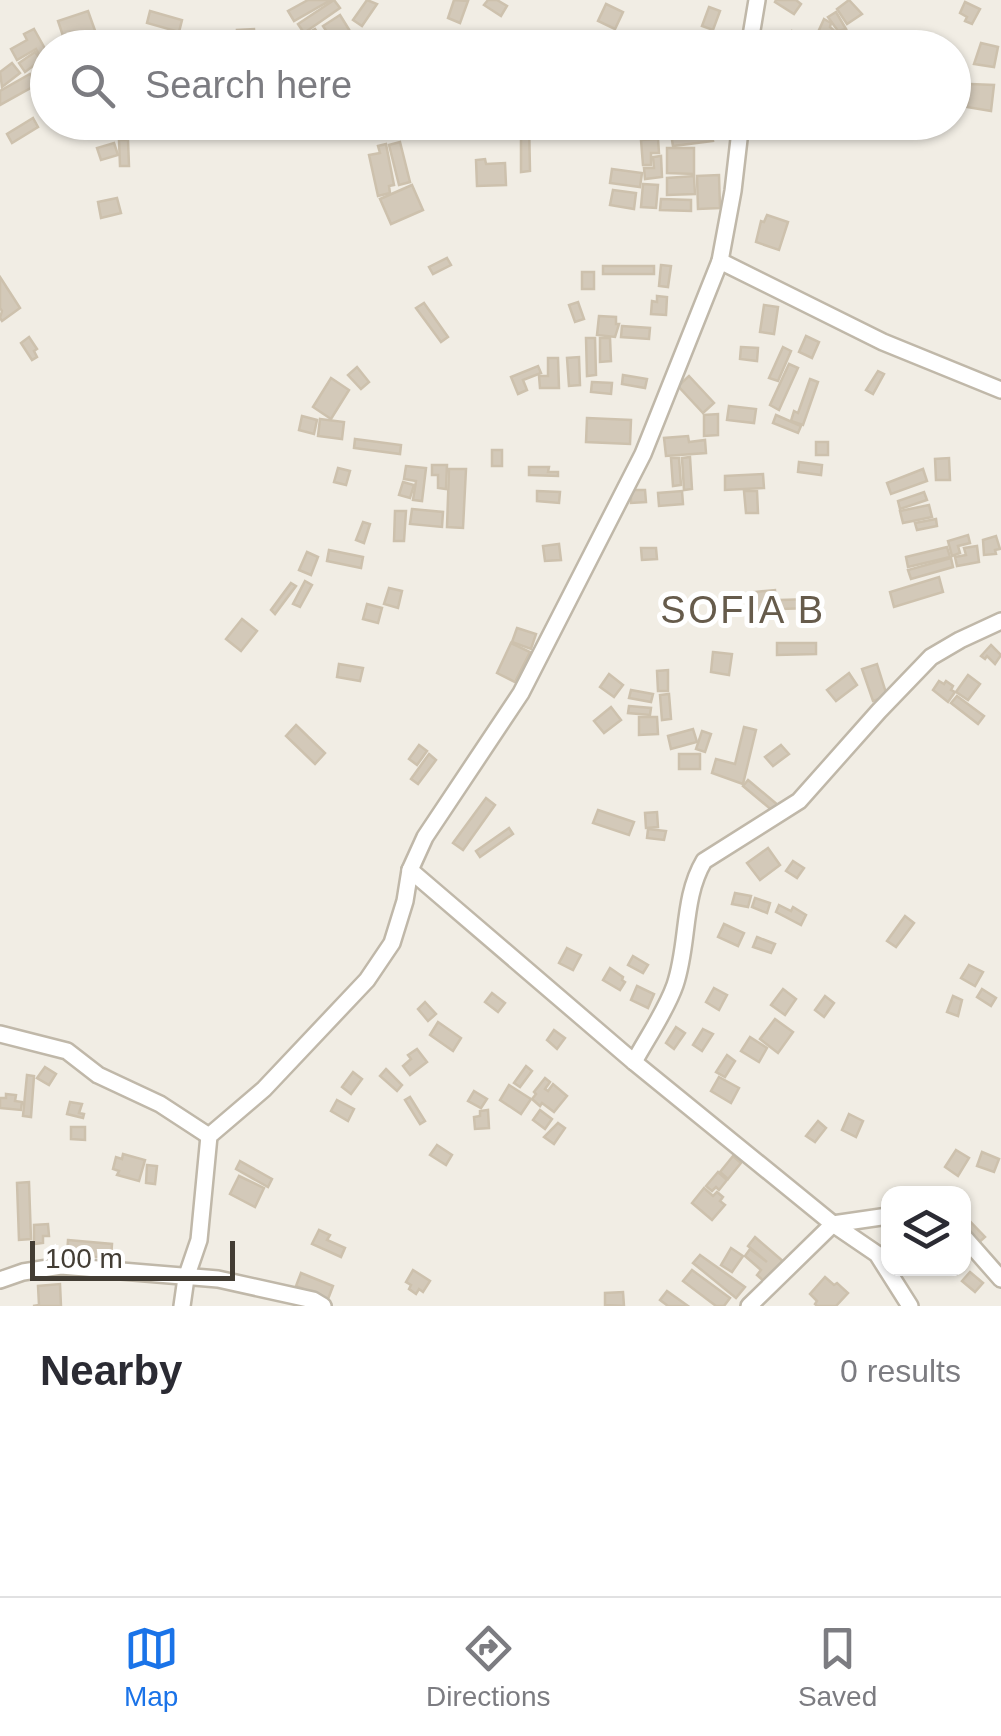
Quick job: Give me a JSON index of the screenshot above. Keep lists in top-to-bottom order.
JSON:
{
  "districts": ["SOFIA B"],
  "scale_bar": "100 m",
  "page": {
    "search": "Search here",
    "scale": "100 m",
    "heading": ["Nearby", "0 results"],
    "nav": ["Map", "Directions", "Saved"]
  }
}
